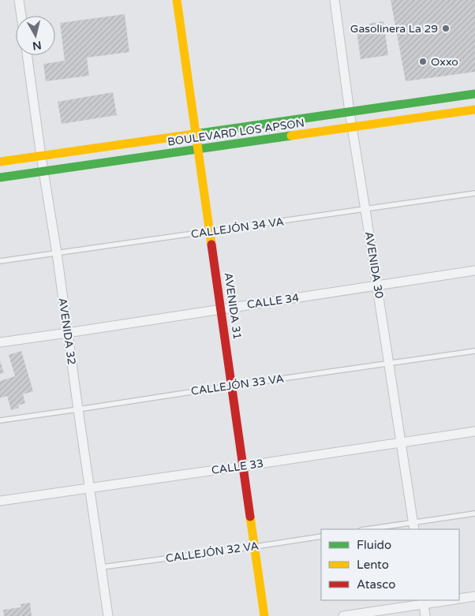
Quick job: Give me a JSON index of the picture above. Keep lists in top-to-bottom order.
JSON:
{
  "streets": {
    "main road": ["BOULEVARD LOS APSON", "AVENIDA 31"],
    "street": [
      "AVENIDA 30",
      "CALLE 34",
      "AVENIDA 32",
      "CALLE 33"
    ],
    "lane": ["CALLEJÓN 34 VA", "CALLEJÓN 33 VA", "CALLEJÓN 32 VA"]
  },
  "crossings": [
    ["BOULEVARD LOS APSON", "AVENIDA 30"],
    ["BOULEVARD LOS APSON", "AVENIDA 31"],
    ["BOULEVARD LOS APSON", "AVENIDA 32"],
    ["CALLEJÓN 34 VA", "AVENIDA 30"],
    ["CALLEJÓN 34 VA", "AVENIDA 31"],
    ["CALLEJÓN 34 VA", "AVENIDA 32"],
    ["AVENIDA 30", "CALLE 34"],
    ["AVENIDA 30", "CALLEJÓN 33 VA"],
    ["AVENIDA 30", "CALLE 33"],
    ["CALLE 34", "AVENIDA 31"],
    ["CALLE 34", "AVENIDA 32"],
    ["AVENIDA 31", "CALLEJÓN 33 VA"],
    ["AVENIDA 31", "CALLE 33"],
    ["AVENIDA 31", "CALLEJÓN 32 VA"],
    ["AVENIDA 32", "CALLEJÓN 33 VA"],
    ["AVENIDA 32", "CALLE 33"],
    ["AVENIDA 32", "CALLEJÓN 32 VA"]
  ],
  "places": ["Gasolinera La 29", "Oxxo"],
  "legend": ["Fluido", "Lento", "Atasco"],
  "north": "bottom"
}
